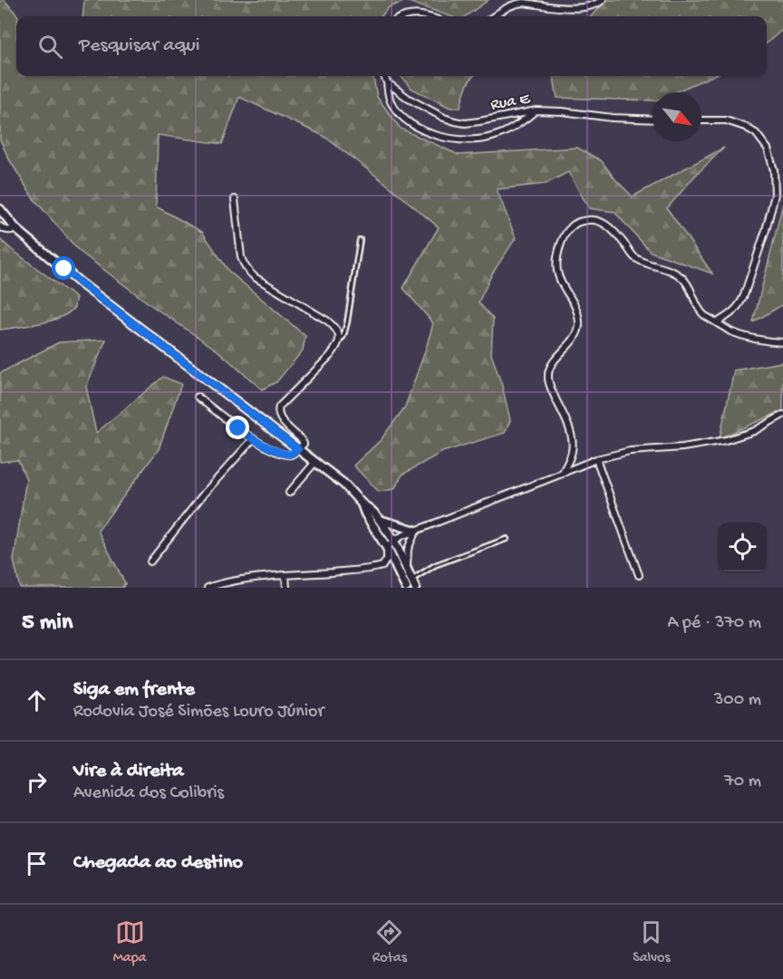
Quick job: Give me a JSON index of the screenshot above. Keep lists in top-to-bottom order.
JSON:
{
  "streets": {
    "street": ["Rua E"]
  },
  "north": "bottom right",
  "page": {
    "search": "Pesquisar aqui",
    "heading": ["5 min", "A pé · 370 m"],
    "list": [
      ["Siga em frente", "Rodovia José Simões Louro Júnior", "300 m"],
      ["Vire à direita", "Avenida dos Colibris", "70 m"],
      "Chegada ao destino"
    ],
    "nav": ["Mapa", "Rotas", "Salvos"]
  }
}
